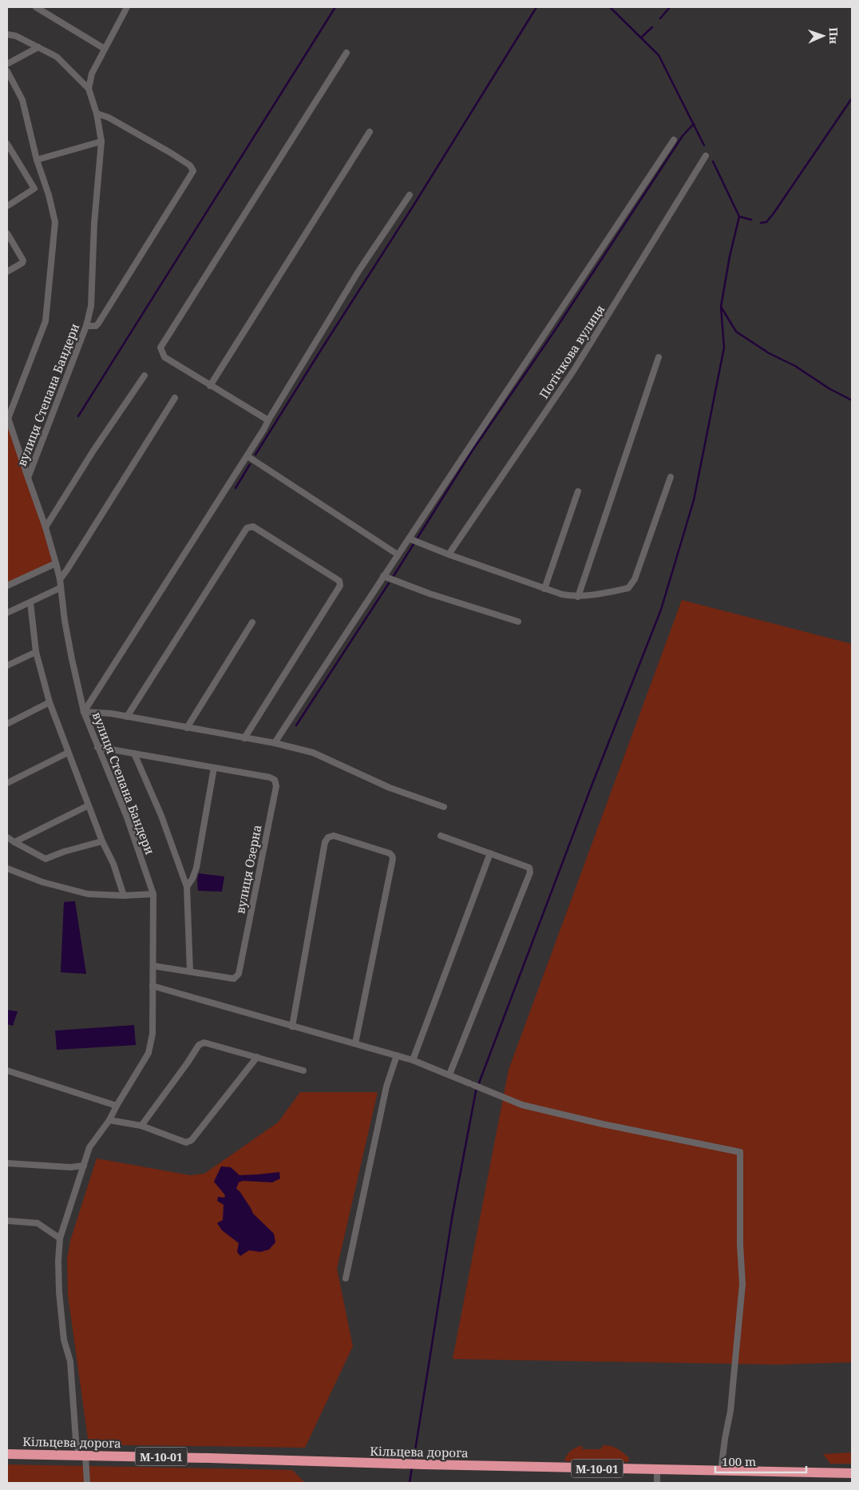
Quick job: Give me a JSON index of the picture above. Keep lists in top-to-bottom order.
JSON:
{
  "streets": {
    "highway": ["Кільцева дорога", "М-10-01"],
    "street": ["Потічкова вулиця", "вулиця Степана Бандери", "вулиця Озерна"]
  },
  "crossings": [
    ["вулиця Степана Бандери", "вулиця Озерна"],
    ["вулиця Степана Бандери", "Кільцева дорога"]
  ],
  "scale_bar": "100 m",
  "north": "right"
}
